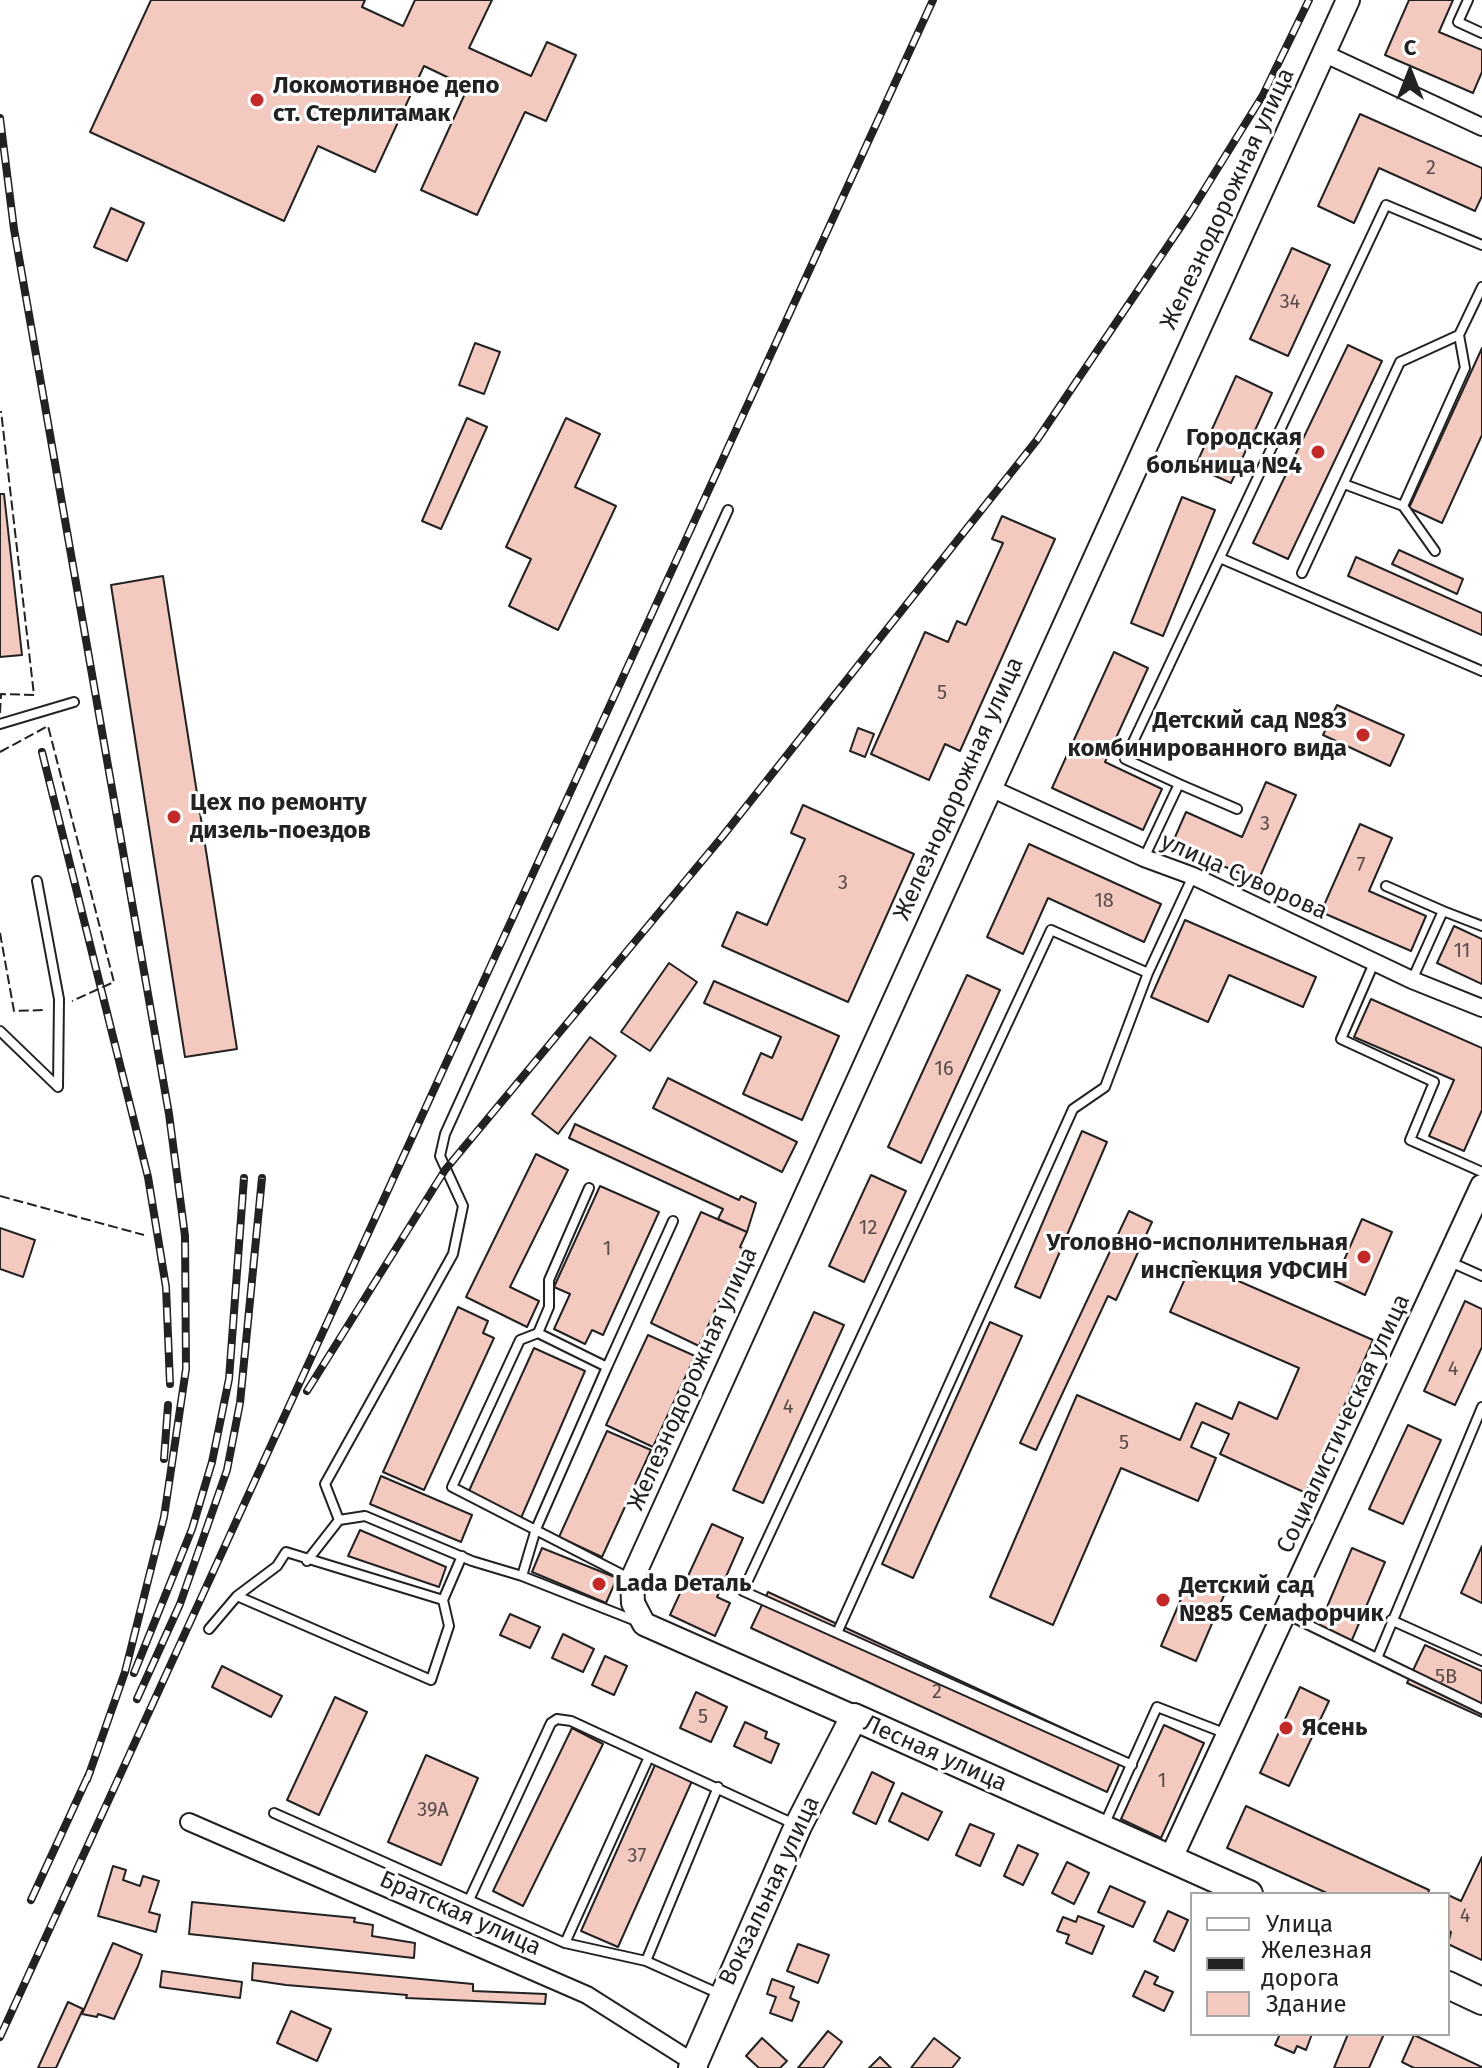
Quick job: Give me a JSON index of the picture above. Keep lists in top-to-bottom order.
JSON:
{
  "streets": {
    "main road": [
      "Железнодорожная улица",
      "Социалистическая улица",
      "Лесная улица",
      "Вокзальная улица"
    ],
    "street": ["улица Суворова", "Братская улица"]
  },
  "crossings": [
    ["Железнодорожная улица", "улица Суворова"],
    ["Железнодорожная улица", "Лесная улица"],
    ["Социалистическая улица", "Лесная улица"],
    ["Лесная улица", "Вокзальная улица"],
    ["Вокзальная улица", "Братская улица"]
  ],
  "places": [
    "Локомотивное депо ст. Стерлитамак",
    "Городская больница №4",
    "Детский сад №83 комбинированного вида",
    "Цех по ремонту дизель-поездов",
    "Уголовно-исполнительная инспекция УФСИН",
    "Lada Dеталь",
    "Детский сад №85 Семафорчик",
    "Ясень"
  ],
  "house_numbers": [
    "2",
    "34",
    "5",
    "3",
    "7",
    "3",
    "18",
    "11",
    "16",
    "12",
    "1",
    "4",
    "4",
    "5",
    "5В",
    "2",
    "5",
    "1",
    "39А",
    "37",
    "4"
  ],
  "legend": ["Улица", "Железная дорога", "Здание"],
  "north": "top"
}
